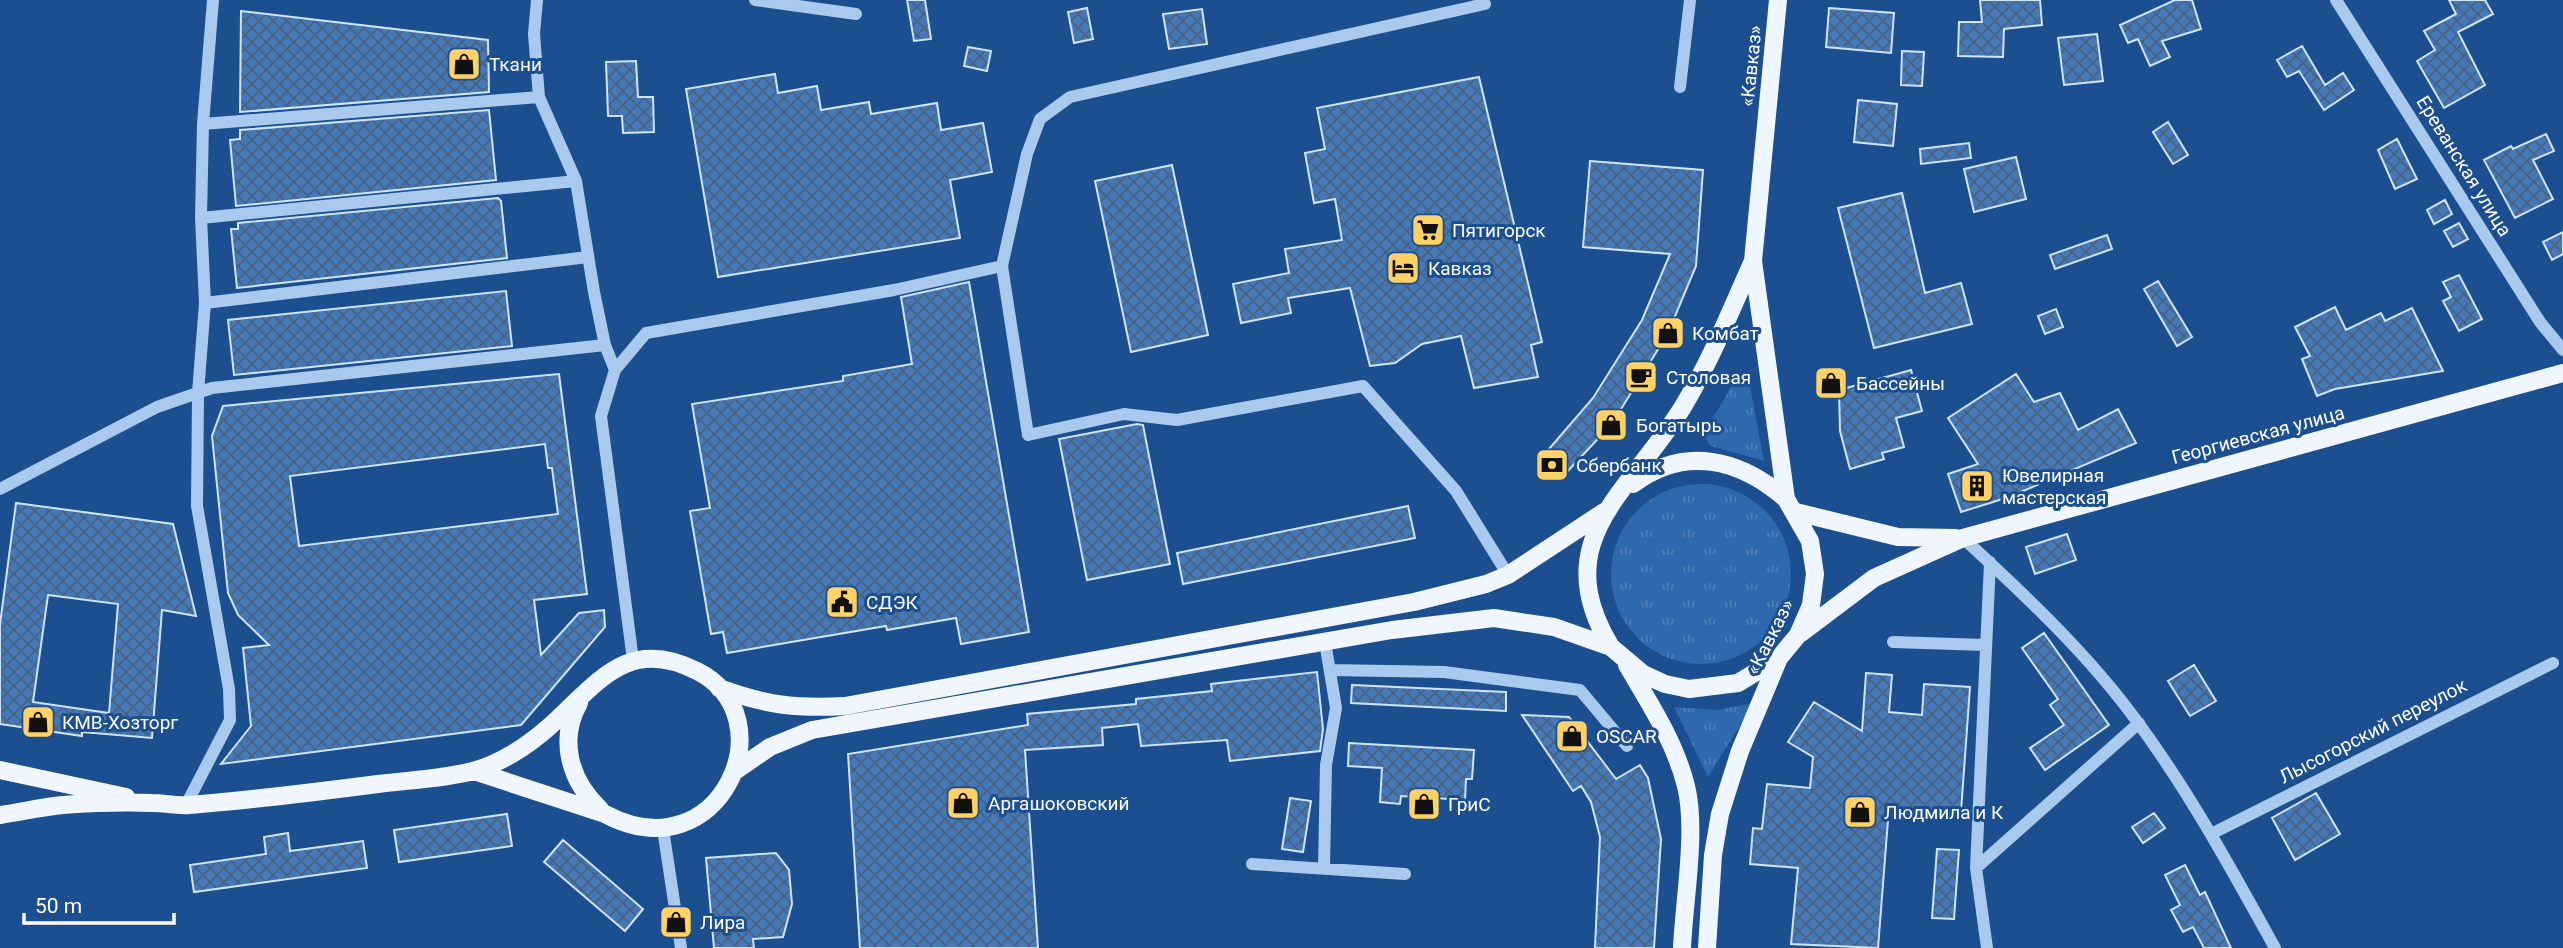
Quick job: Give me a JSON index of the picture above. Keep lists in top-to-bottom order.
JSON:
{
  "streets": {
    "main road": ["«Кавказ»", "Георгиевская улица"],
    "street": ["Ереванская улица", "Лысогорский переулок"]
  },
  "places": {
    "shop": [
      "Ткани",
      "Комбат",
      "Бассейны",
      "Богатырь",
      "КМВ-Хозторг",
      "OSCAR",
      "Аргашоковский",
      "ГриС",
      "Людмила и К",
      "Лира"
    ],
    "supermarket": ["Пятигорск"],
    "hotel": ["Кавказ"],
    "cafe": ["Столовая"],
    "bank": ["Сбербанк"],
    "building": ["Ювелирная мастерская"],
    "public building": ["СДЭК"]
  },
  "scale_bar": "50 m"
}
